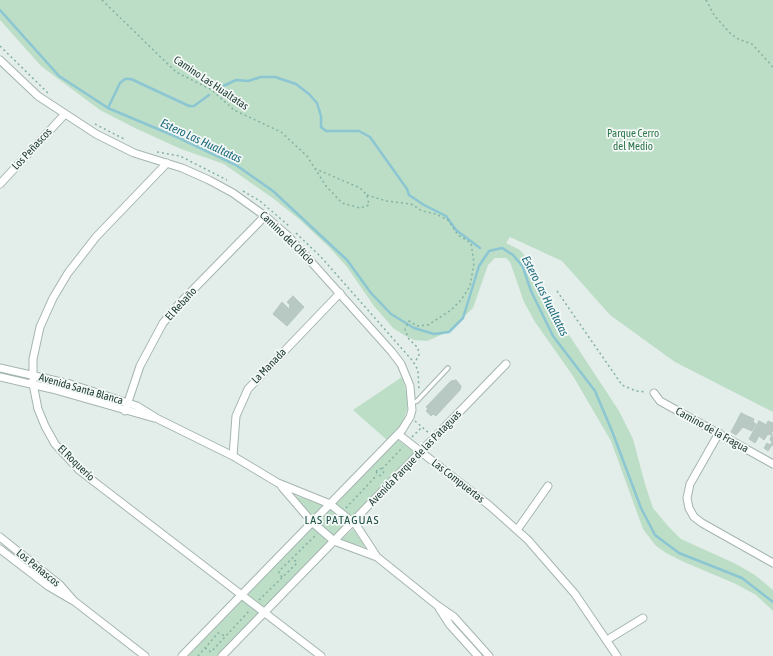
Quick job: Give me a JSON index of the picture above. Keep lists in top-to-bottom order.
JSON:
{
  "streets": {
    "street": [
      "Los Peñascos",
      "Camino del Oficio",
      "El Rebaño",
      "La Manada",
      "Avenida Santa Blanca",
      "Camino de la Fragua",
      "Avenida Parque de las Pataguas",
      "El Roquerío",
      "Las Compuertas"
    ],
    "path": ["Camino Las Hualtatas"]
  },
  "crossings": [
    ["Los Peñascos", "Camino del Oficio"],
    ["Camino del Oficio", "El Rebaño"],
    ["Camino del Oficio", "La Manada"],
    ["Camino del Oficio", "El Roquerío"],
    ["Camino del Oficio", "Las Compuertas"],
    ["El Rebaño", "Avenida Santa Blanca"],
    ["La Manada", "Avenida Santa Blanca"],
    ["Avenida Santa Blanca", "Avenida Parque de las Pataguas"],
    ["Avenida Santa Blanca", "El Roquerío"],
    ["Avenida Parque de las Pataguas", "El Roquerío"],
    ["Avenida Parque de las Pataguas", "Las Compuertas"]
  ],
  "districts": ["LAS PATAGUAS"],
  "water": ["Estero Las Hualtatas"],
  "parks": ["Parque Cerro del Medio"]
}
